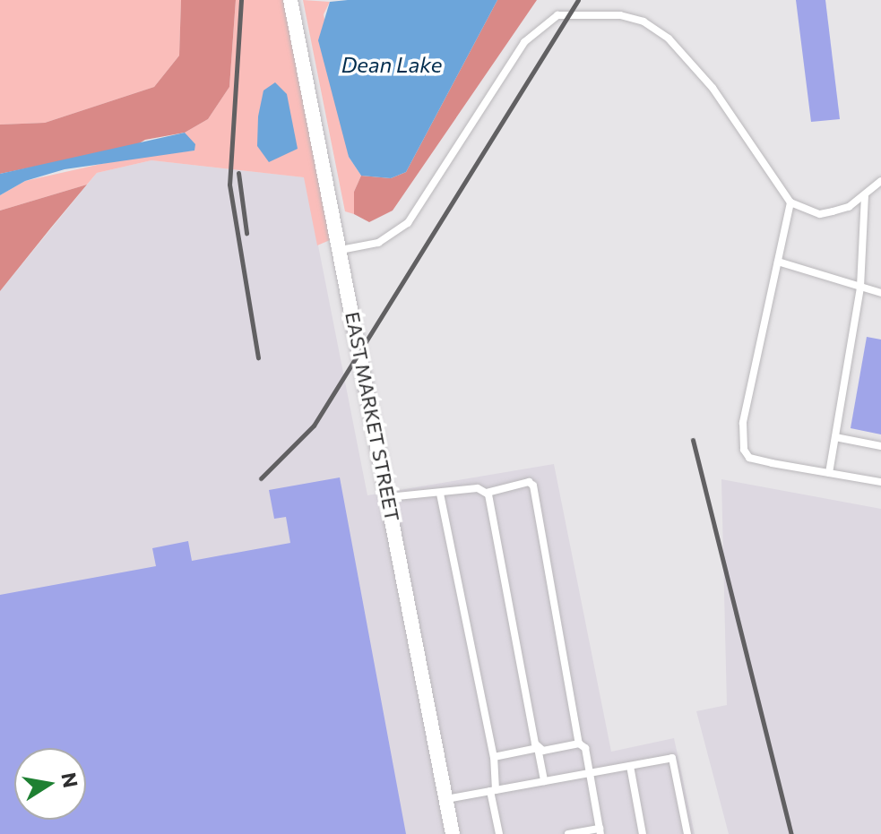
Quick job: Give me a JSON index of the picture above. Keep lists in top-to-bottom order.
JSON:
{
  "streets": {
    "street": ["EAST MARKET STREET"]
  },
  "water": ["Dean Lake"],
  "north": "right"
}
